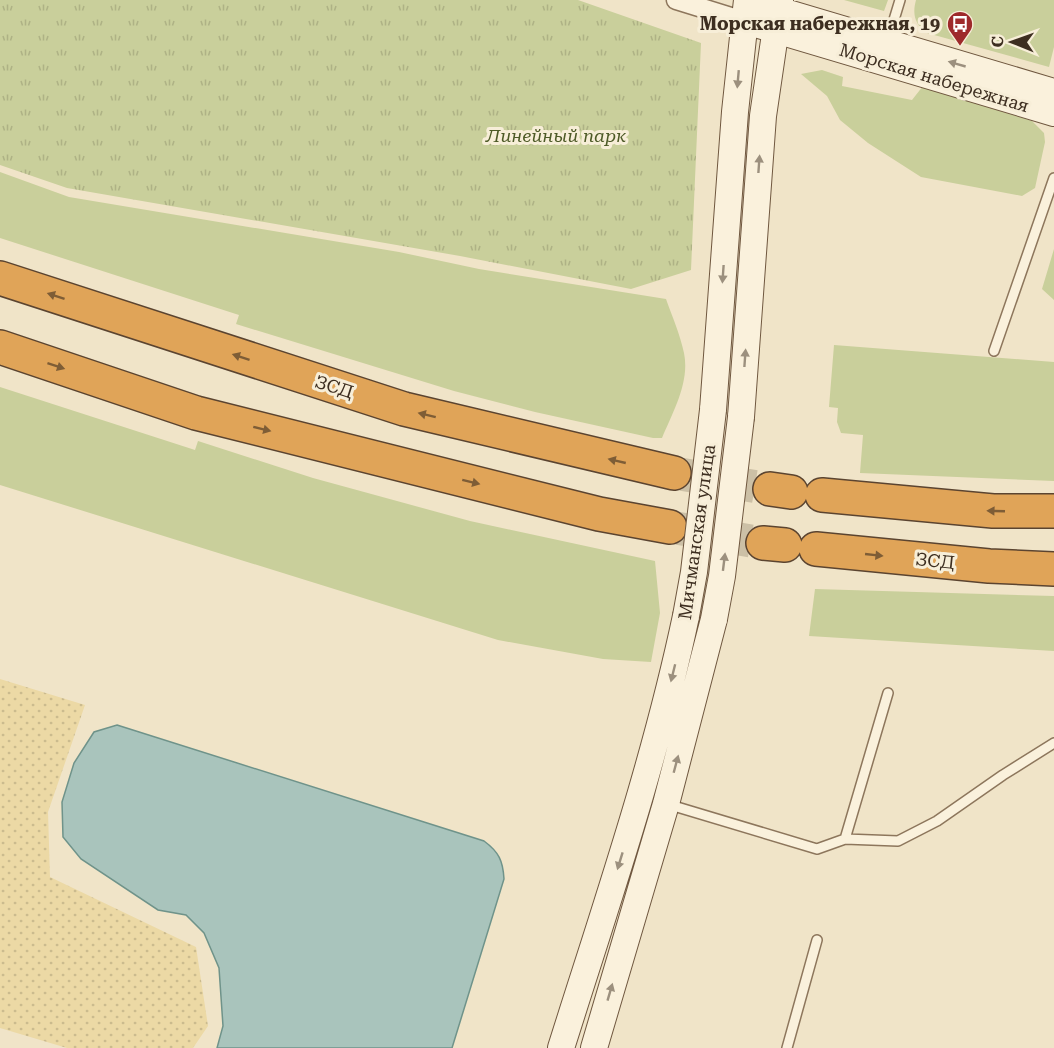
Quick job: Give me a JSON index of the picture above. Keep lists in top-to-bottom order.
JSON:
{
  "streets": {
    "highway": ["ЗСД"],
    "main road": ["Морская набережная", "Мичманская улица"]
  },
  "crossings": [
    ["Морская набережная", "Мичманская улица"]
  ],
  "parks": ["Линейный парк"],
  "places": {
    "bus stop": ["Морская набережная, 19"]
  },
  "north": "left"
}
